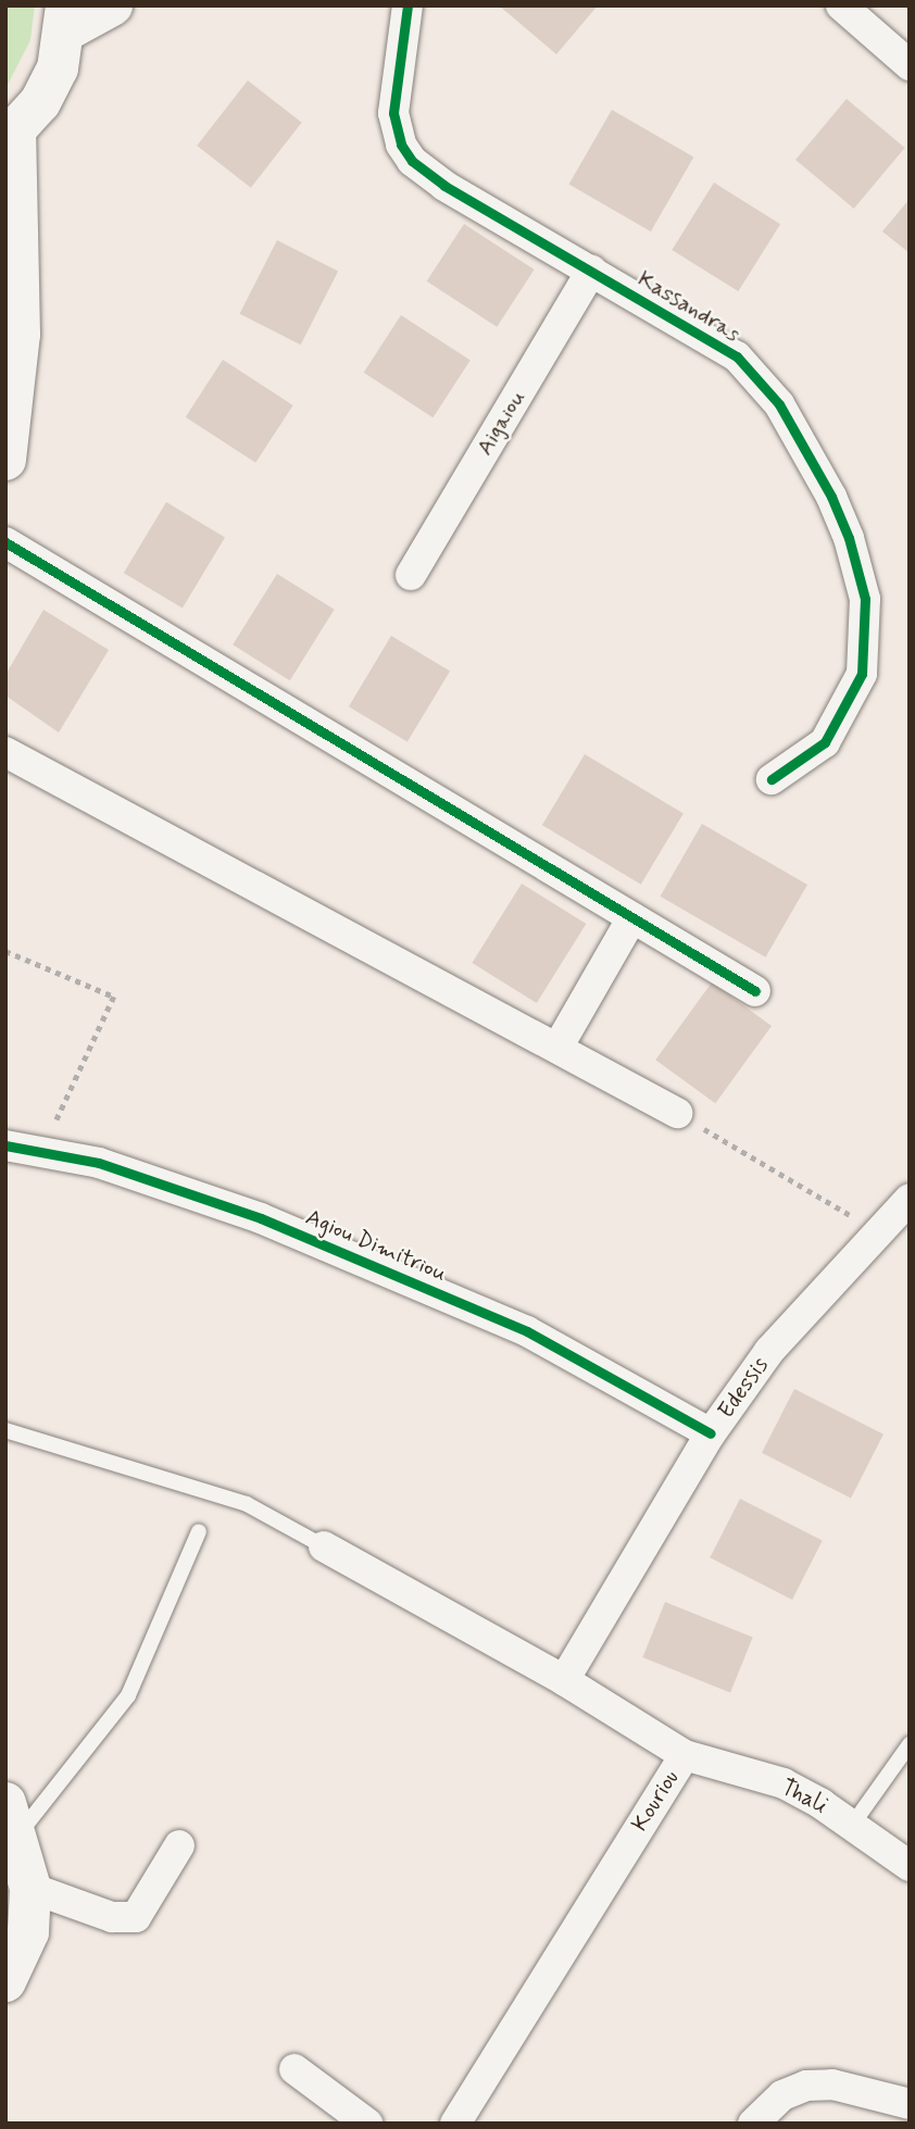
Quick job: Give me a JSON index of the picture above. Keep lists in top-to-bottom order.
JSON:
{
  "streets": {
    "street": [
      "Kassandras",
      "Aigaiou",
      "Agiou Dimitriou",
      "Edessis",
      "Thali",
      "Kouriou"
    ]
  },
  "crossings": [
    ["Kassandras", "Aigaiou"],
    ["Agiou Dimitriou", "Edessis"],
    ["Edessis", "Kouriou"],
    ["Thali", "Kouriou"]
  ]
}
